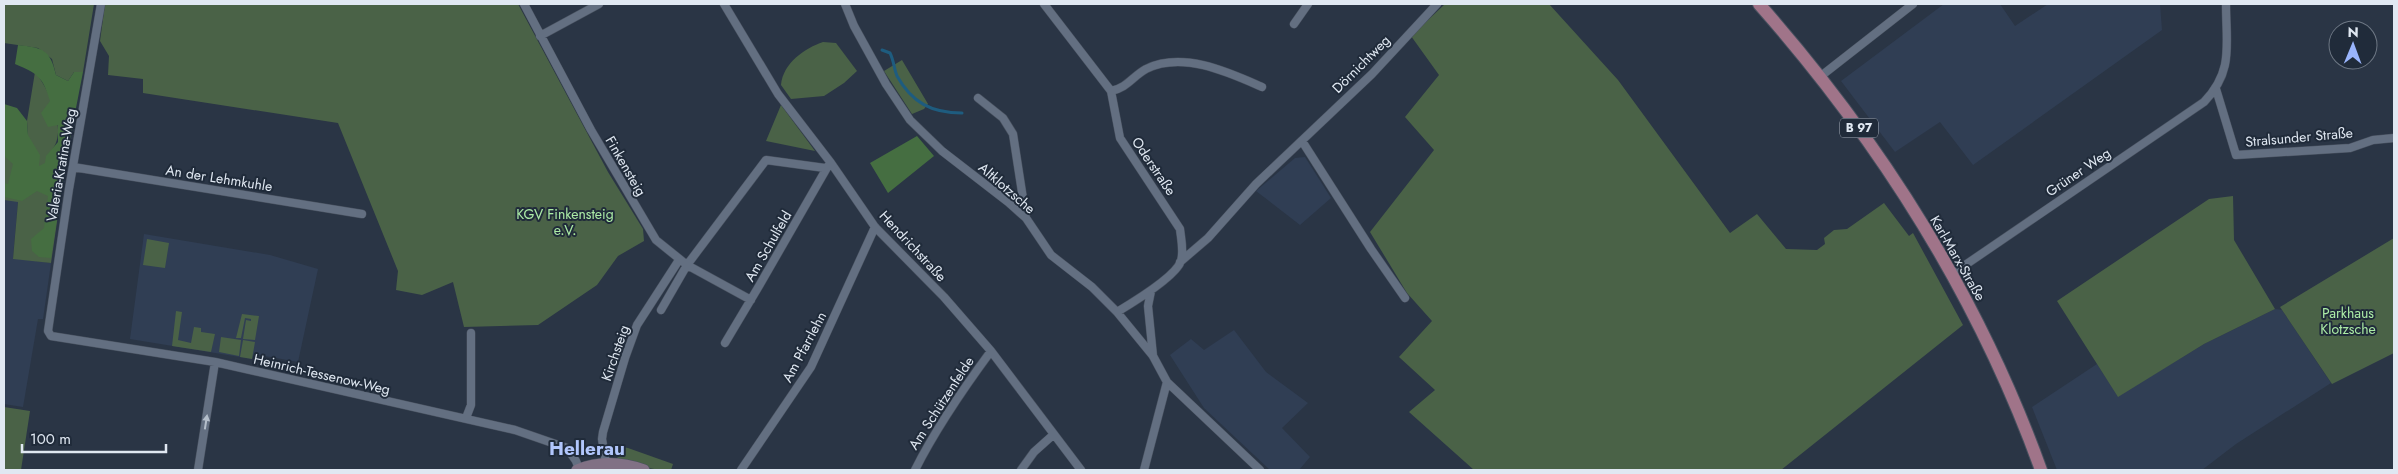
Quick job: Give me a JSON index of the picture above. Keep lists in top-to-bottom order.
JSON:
{
  "streets": {
    "main road": ["B 97", "Karl-Marx-Straße"],
    "street": [
      "Dörnichtweg",
      "Stralsunder Straße",
      "Valeria-Kratina-Weg",
      "Finkensteig",
      "Oderstraße",
      "Grüner Weg",
      "An der Lehmkuhle",
      "Altklotzsche",
      "Am Schulfeld",
      "Hendrichstraße",
      "Am Pfarrlehn",
      "Kirchsteig",
      "Heinrich-Tessenow-Weg",
      "Am Schützenfelde"
    ]
  },
  "crossings": [
    ["Dörnichtweg", "Oderstraße"],
    ["Stralsunder Straße", "Grüner Weg"],
    ["Valeria-Kratina-Weg", "An der Lehmkuhle"],
    ["Valeria-Kratina-Weg", "Heinrich-Tessenow-Weg"],
    ["Finkensteig", "Am Schulfeld"],
    ["Finkensteig", "Kirchsteig"],
    ["Grüner Weg", "Karl-Marx-Straße"],
    ["Am Schulfeld", "Hendrichstraße"],
    ["Hendrichstraße", "Am Pfarrlehn"],
    ["Hendrichstraße", "Am Schützenfelde"]
  ],
  "districts": ["Hellerau"],
  "parks": ["KGV Finkensteig e.V.", "Parkhaus Klotzsche"],
  "scale_bar": "100 m",
  "north": "top"
}
